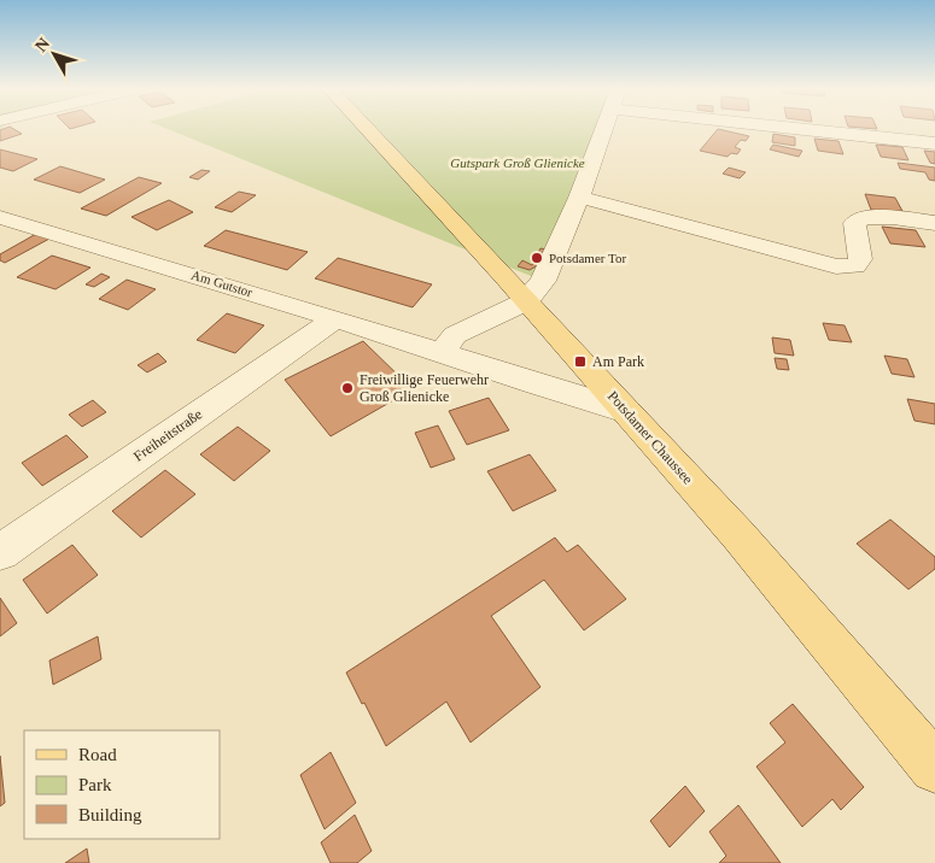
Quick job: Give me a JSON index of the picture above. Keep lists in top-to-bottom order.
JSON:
{
  "streets": {
    "main road": ["Potsdamer Chaussee"],
    "street": ["Am Gutstor", "Freiheitstraße"]
  },
  "crossings": [
    ["Am Gutstor", "Freiheitstraße"],
    ["Am Gutstor", "Potsdamer Chaussee"]
  ],
  "parks": ["Gutspark Groß Glienicke"],
  "places": {
    "other": ["Potsdamer Tor", "Freiwillige Feuerwehr Groß Glienicke"],
    "transit": ["Am Park"]
  },
  "legend": ["Road", "Park", "Building"],
  "north": "top left"
}
